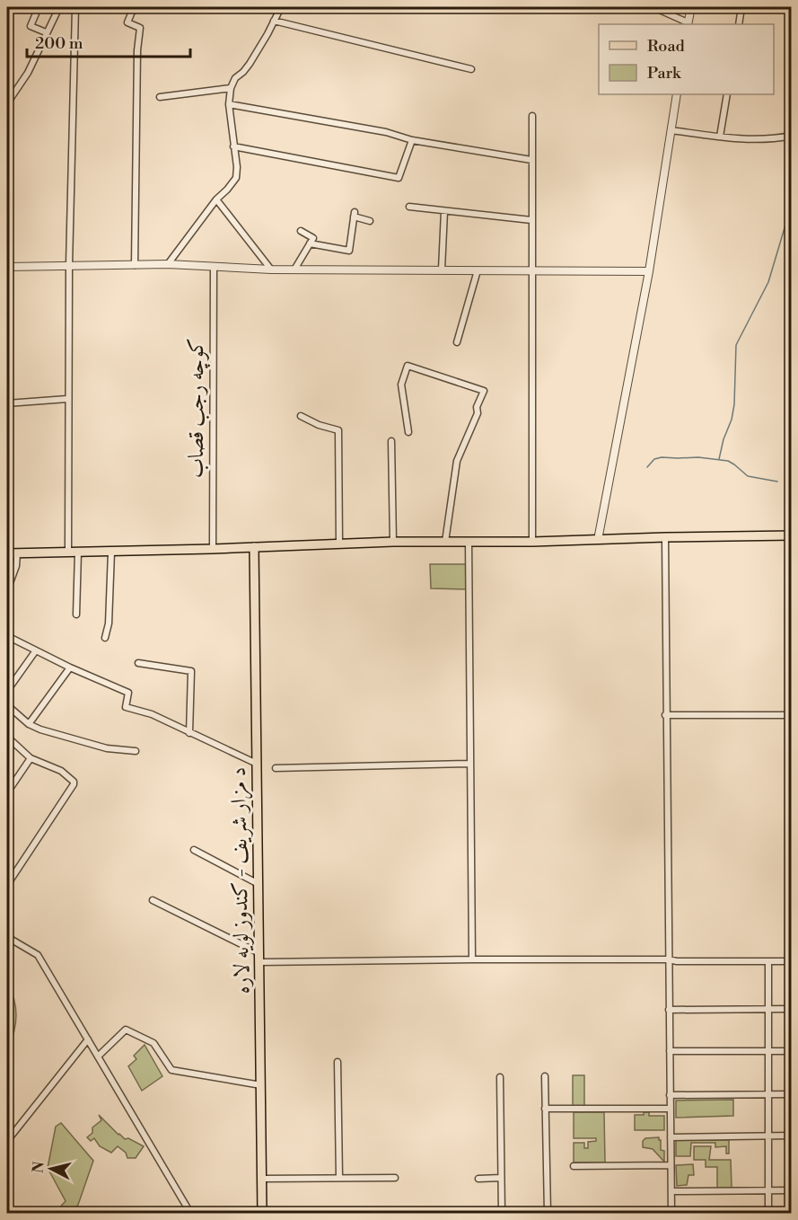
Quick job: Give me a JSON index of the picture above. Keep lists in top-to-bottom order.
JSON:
{
  "streets": {
    "main road": ["د مزار شریف - کندوز لویه لاره"],
    "street": ["کوچه رجب قصاب"]
  },
  "legend": ["Road", "Park"],
  "scale_bar": "200 m",
  "north": "left"
}
